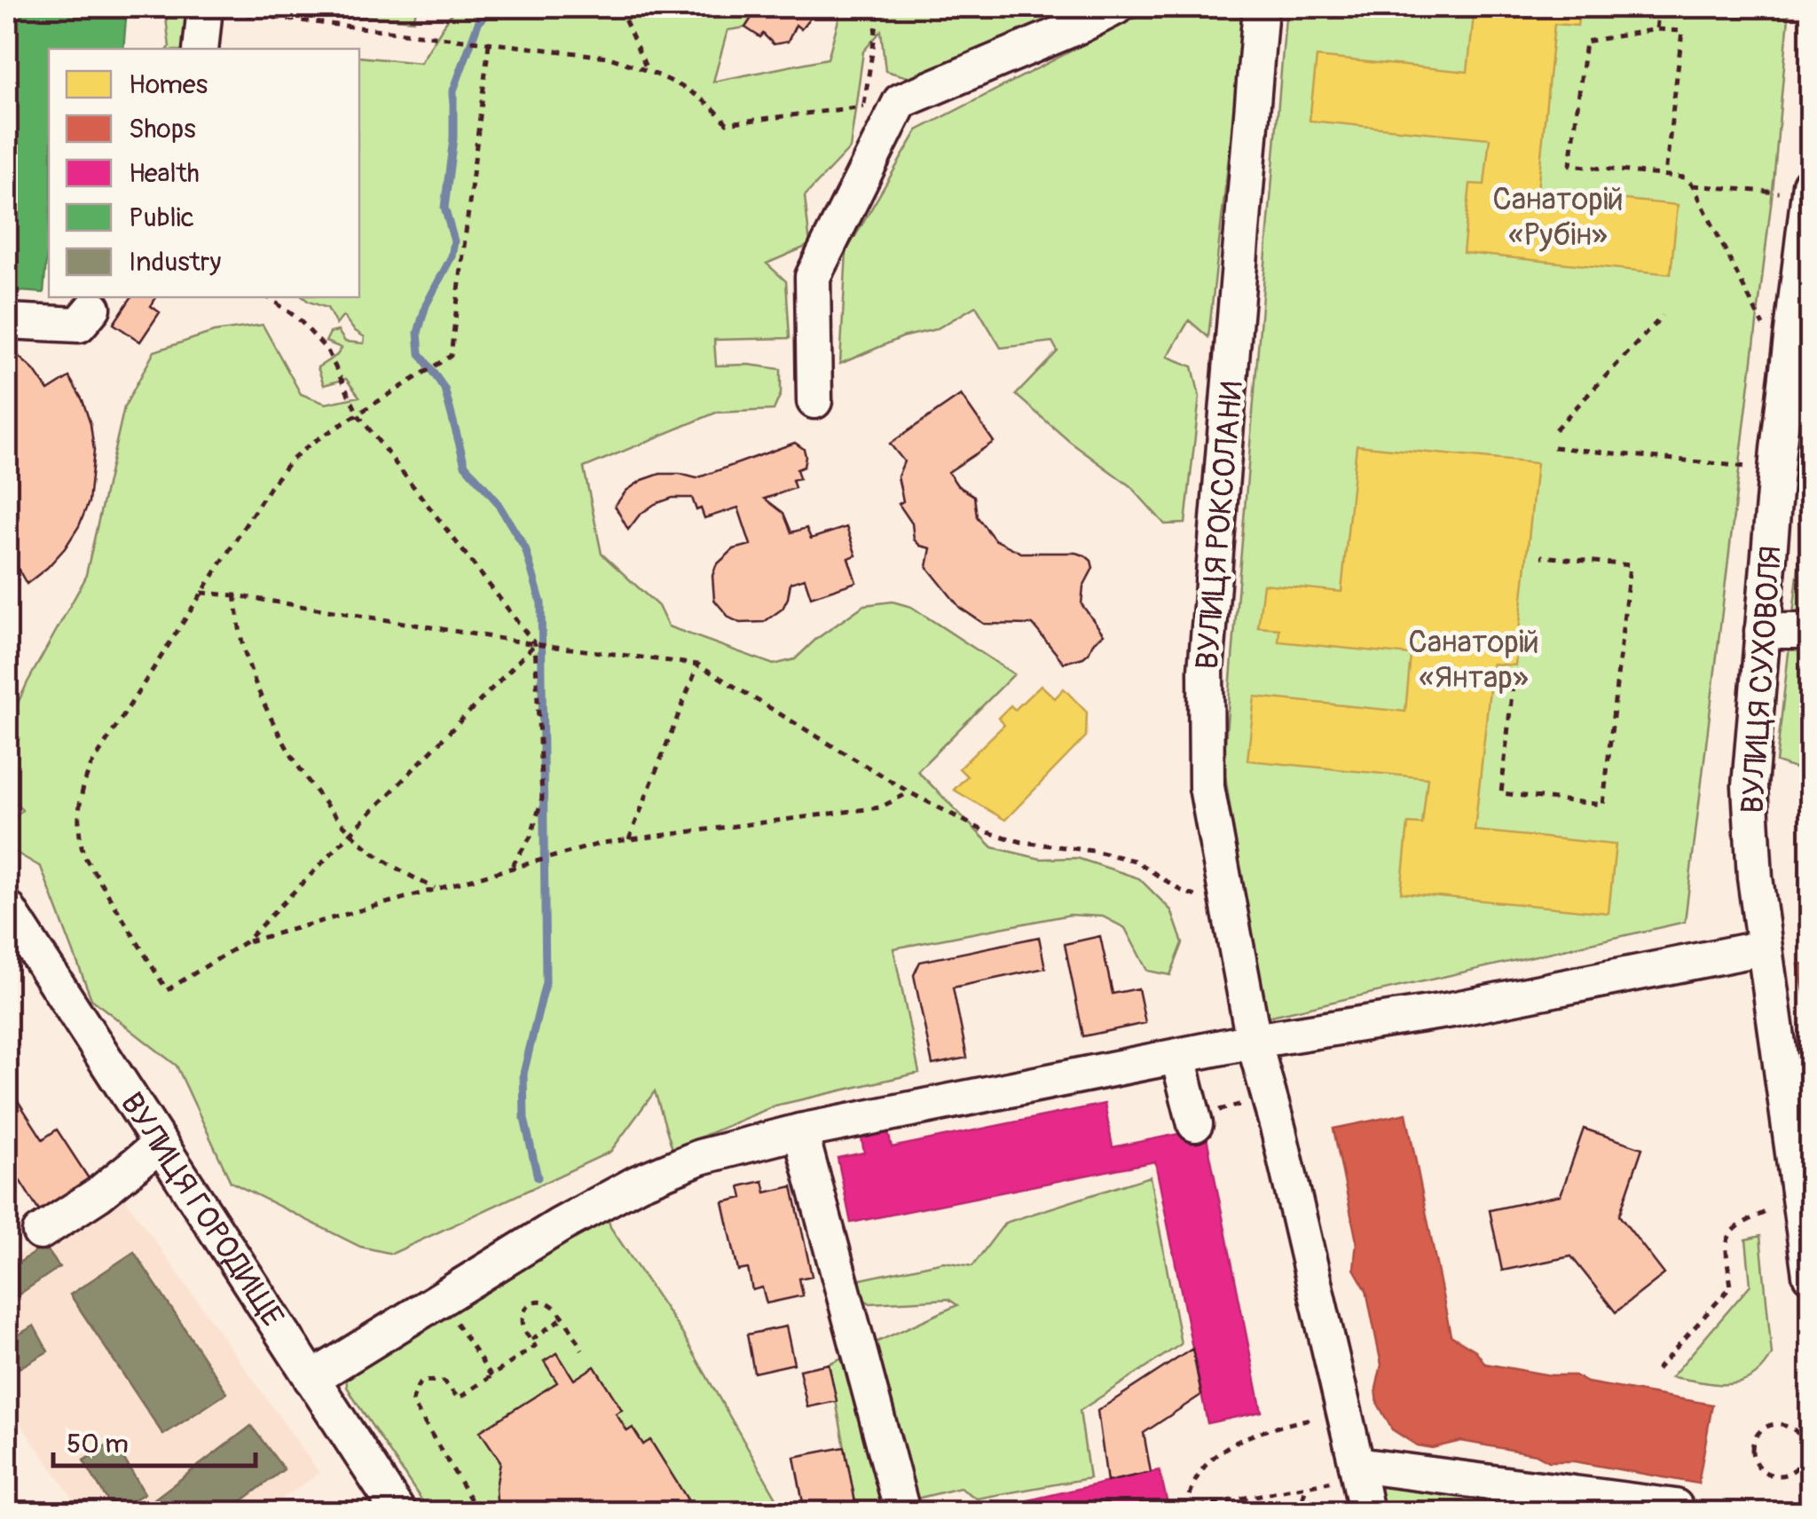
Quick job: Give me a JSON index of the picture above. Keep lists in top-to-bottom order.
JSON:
{
  "streets": {
    "street": ["ВУЛИЦЯ РОКСОЛАНИ", "ВУЛИЦЯ СУХОВОЛЯ", "ВУЛИЦЯ ГОРОДИЩЕ"]
  },
  "parks": ["Санаторій «Рубін»", "Санаторій «Янтар»"],
  "legend": [
    "Homes",
    "Shops",
    "Health",
    "Public",
    "Industry"
  ],
  "scale_bar": "50 m"
}
